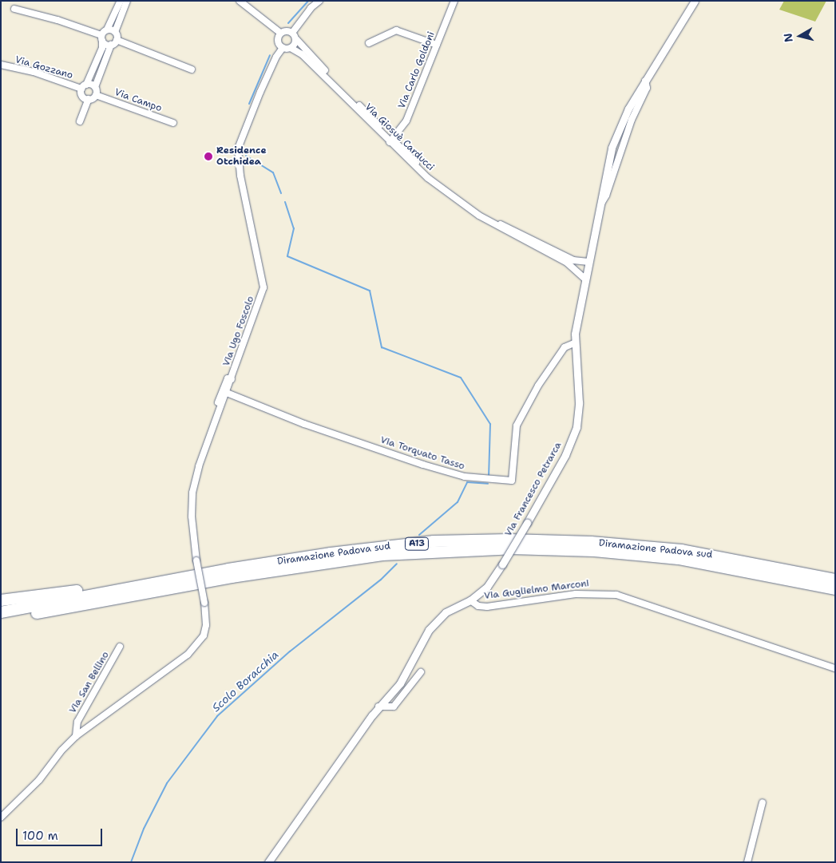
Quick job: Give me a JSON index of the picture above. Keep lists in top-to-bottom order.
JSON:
{
  "streets": {
    "highway": ["A13", "Diramazione Padova sud"],
    "street": [
      "Via Gozzano",
      "Via Carlo Goldoni",
      "Via Campo",
      "Via Giosuè Carducci",
      "Via Ugo Foscolo",
      "Via Torquato Tasso",
      "Via Francesco Petrarca",
      "Via Guglielmo Marconi",
      "Via San Bellino"
    ]
  },
  "crossings": [
    ["Via Carlo Goldoni", "Via Giosuè Carducci"],
    ["Via Giosuè Carducci", "Via Ugo Foscolo"],
    ["Via Giosuè Carducci", "Via Francesco Petrarca"],
    ["Via Ugo Foscolo", "Via Torquato Tasso"],
    ["Via Ugo Foscolo", "Via San Bellino"],
    ["Via Torquato Tasso", "Via Francesco Petrarca"],
    ["Via Francesco Petrarca", "Via Guglielmo Marconi"]
  ],
  "water": ["Scolo Boracchia"],
  "places": ["Residence Otchidea"],
  "scale_bar": "100 m",
  "north": "left"
}
